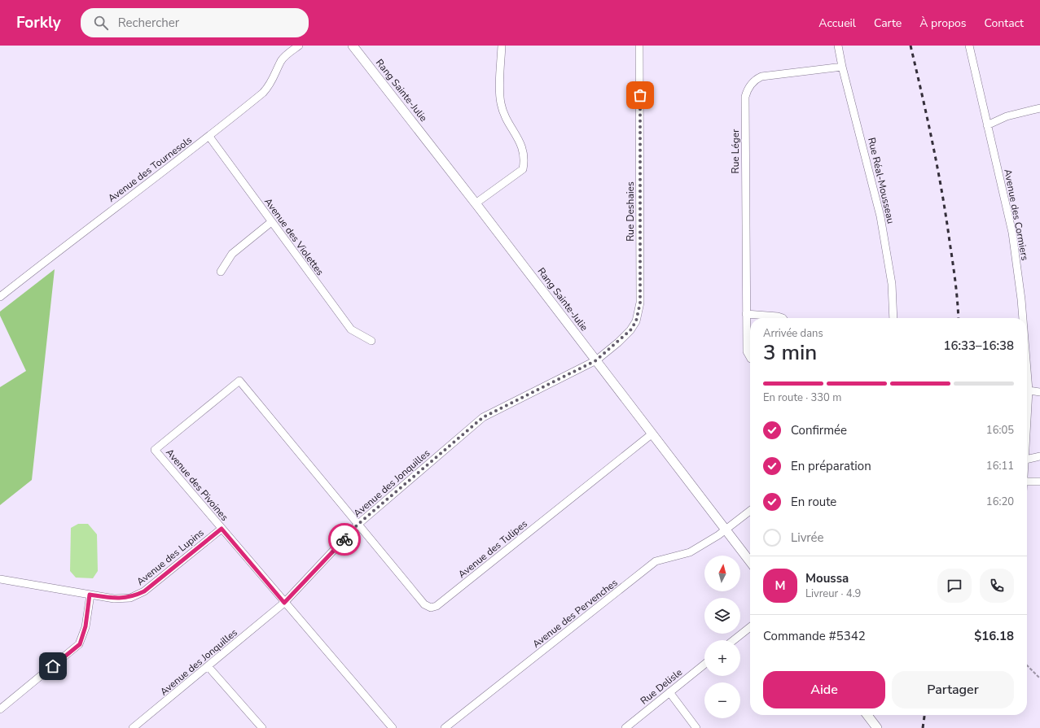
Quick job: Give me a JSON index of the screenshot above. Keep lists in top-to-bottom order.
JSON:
{
  "streets": {
    "street": [
      "Rang Sainte-Julie",
      "Rue Léger",
      "Avenue des Tournesols",
      "Rue Réal-Mousseau",
      "Rue Deshaies",
      "Avenue des Cormiers",
      "Avenue des Violettes",
      "Avenue des Jonquilles",
      "Avenue des Pivoines",
      "Avenue des Tulipes",
      "Avenue des Lupins",
      "Avenue des Pervenches",
      "Rue Delisle"
    ]
  },
  "crossings": [
    ["Rang Sainte-Julie", "Rue Deshaies"],
    ["Rang Sainte-Julie", "Avenue des Jonquilles"],
    ["Rang Sainte-Julie", "Avenue des Tulipes"],
    ["Rang Sainte-Julie", "Avenue des Pervenches"],
    ["Rue Léger", "Rue Réal-Mousseau"],
    ["Avenue des Tournesols", "Avenue des Violettes"],
    ["Rue Deshaies", "Avenue des Jonquilles"],
    ["Avenue des Jonquilles", "Avenue des Pivoines"],
    ["Avenue des Jonquilles", "Avenue des Tulipes"],
    ["Avenue des Pivoines", "Avenue des Tulipes"],
    ["Avenue des Pivoines", "Avenue des Lupins"]
  ],
  "north": "top",
  "page": {
    "header": "Forkly",
    "search": "Rechercher",
    "nav": [
      "Accueil",
      "Carte",
      "À propos",
      "Contact"
    ],
    "heading": ["3 min", "Arrivée dans", "16:33–16:38"],
    "panel": [
      "Moussa",
      "Livreur · 4.9",
      "Commande #5342",
      "$16.18"
    ],
    "bar": "En route · 330 m",
    "list": [
      ["Confirmée", "16:05"],
      ["En préparation", "16:11"],
      ["En route", "16:20"],
      "Livrée"
    ],
    "map_buttons": ["+", "−"],
    "round": "M",
    "buttons": ["Aide", "Partager"]
  }
}
